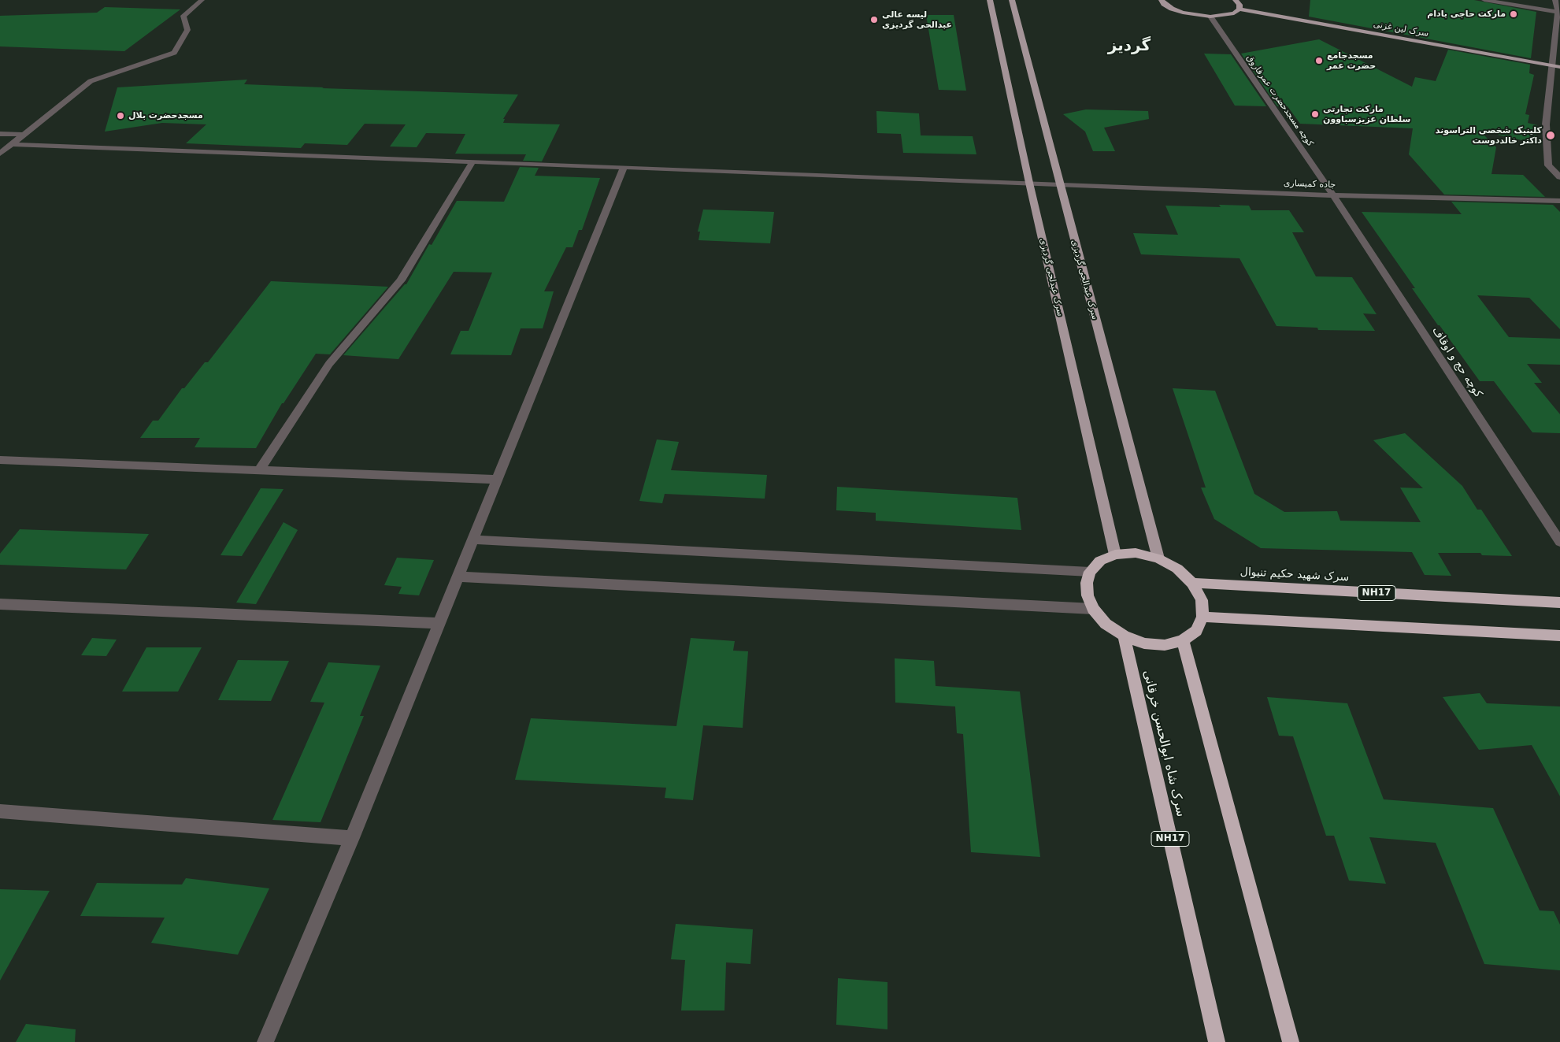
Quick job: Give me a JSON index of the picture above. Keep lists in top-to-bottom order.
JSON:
{
  "streets": {
    "highway": ["سرک شهید حکیم تنیوال", "NH17", "سرک شاه ابوالحسن خرقانی"],
    "main road": ["سرک لین غزنی", "سرک عبدلحی گردیزی", "سرک عبدالحی گردیزی"],
    "street": ["کوچه مسجدحضرت عمرفاروق", "جاده کمیساری", "کوچه حج و اوقاف"]
  },
  "crossings": [
    ["کوچه مسجدحضرت عمرفاروق", "جاده کمیساری"],
    ["کوچه مسجدحضرت عمرفاروق", "کوچه حج و اوقاف"],
    ["جاده کمیساری", "سرک عبدلحی گردیزی"],
    ["جاده کمیساری", "سرک عبدالحی گردیزی"],
    ["جاده کمیساری", "کوچه حج و اوقاف"],
    ["سرک عبدلحی گردیزی", "سرک عبدالحی گردیزی"],
    ["سرک عبدلحی گردیزی", "سرک شهید حکیم تنیوال"],
    ["سرک عبدلحی گردیزی", "سرک شاه ابوالحسن خرقانی"],
    ["سرک عبدالحی گردیزی", "سرک شهید حکیم تنیوال"],
    ["سرک عبدالحی گردیزی", "سرک شاه ابوالحسن خرقانی"],
    ["سرک شهید حکیم تنیوال", "سرک شاه ابوالحسن خرقانی"]
  ],
  "districts": ["گردیز"],
  "places": [
    "مارکت حاجی بادام",
    "لیسه عالی عبدالحی گردیزی",
    "مسجدجامع حضرت عمر",
    "مارکت تجارتی سلطان عزیزسباوون",
    "مسجدحضرت بلال",
    "کلینیک شخصی التراسوند داکتر خالددوست"
  ]
}
